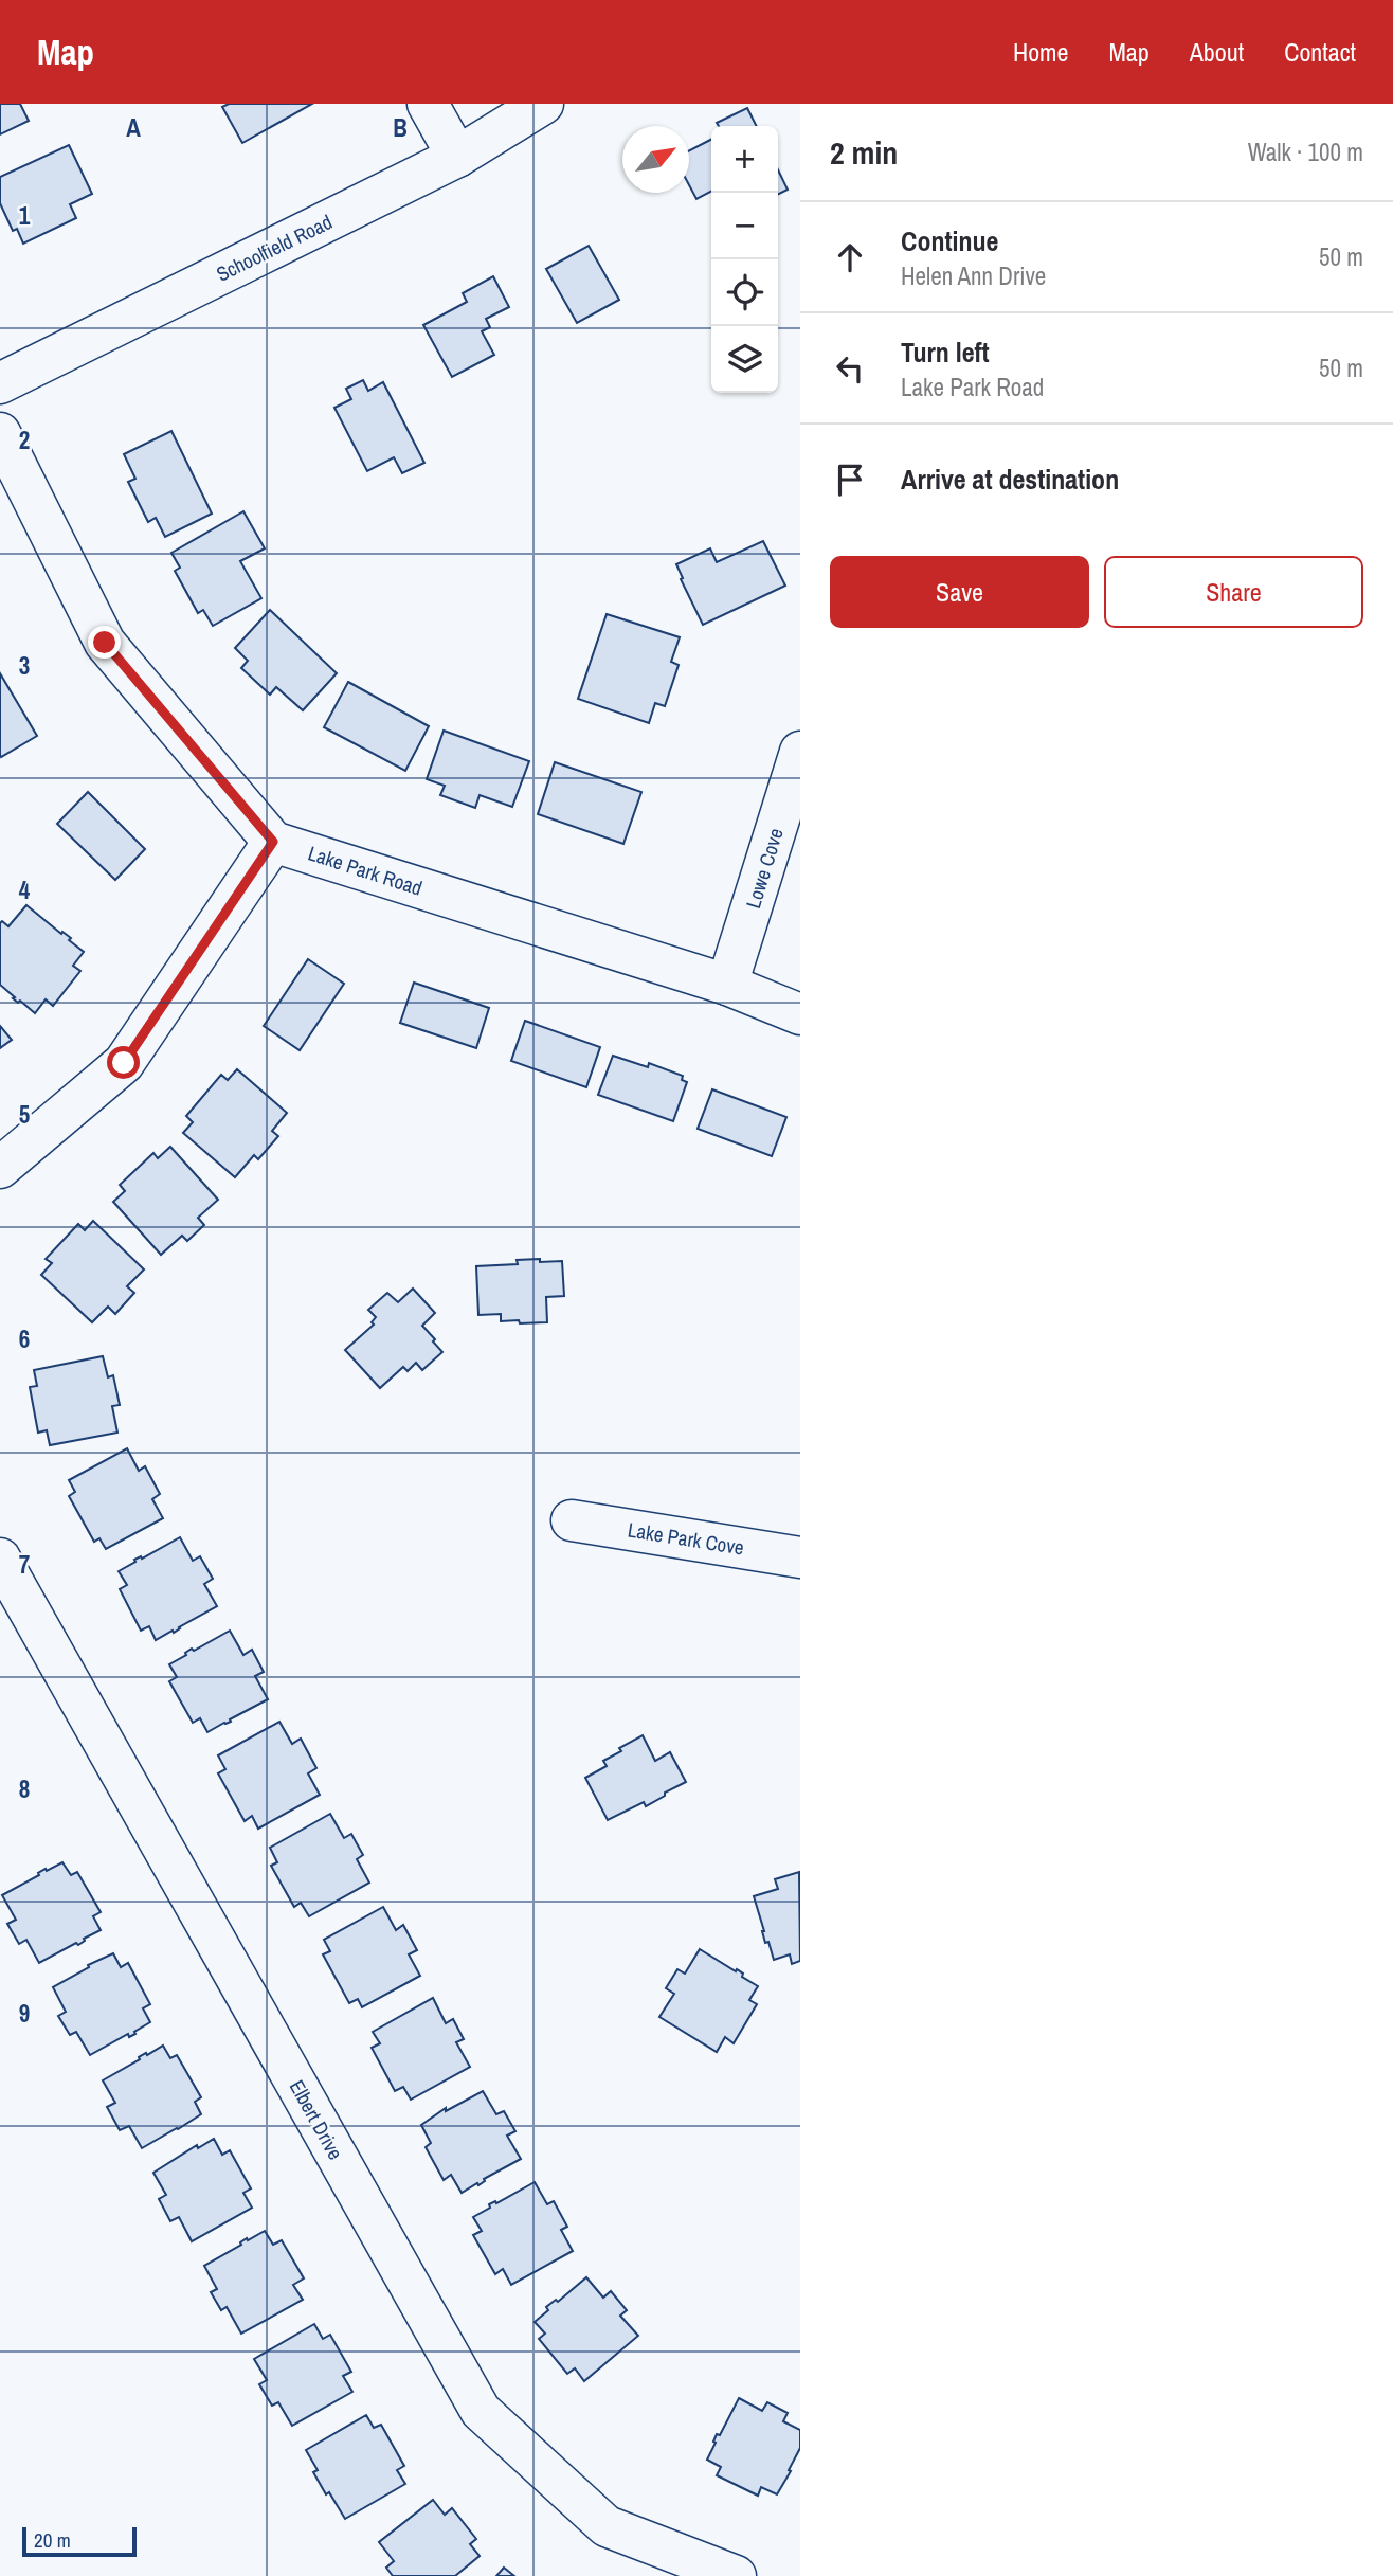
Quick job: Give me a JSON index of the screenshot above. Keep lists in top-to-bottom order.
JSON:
{
  "streets": {
    "street": [
      "Schoolfield Road",
      "Lowe Cove",
      "Lake Park Road",
      "Lake Park Cove",
      "Elbert Drive"
    ]
  },
  "crossings": [
    ["Lowe Cove", "Lake Park Road"]
  ],
  "scale_bar": "20 m",
  "north": "top right",
  "page": {
    "header": "Map",
    "nav": [
      "Home",
      "Map",
      "About",
      "Contact"
    ],
    "heading": ["2 min", "Walk · 100 m"],
    "map_buttons": ["+", "−"],
    "list": [
      ["Continue", "Helen Ann Drive", "50 m"],
      ["Turn left", "Lake Park Road", "50 m"],
      "Arrive at destination"
    ],
    "buttons": ["Save", "Share"],
    "scale": "20 m"
  },
  "grid": {
    "columns": ["A", "B"],
    "rows": [
      "1",
      "2",
      "3",
      "4",
      "5",
      "6",
      "7",
      "8",
      "9"
    ]
  }
}
